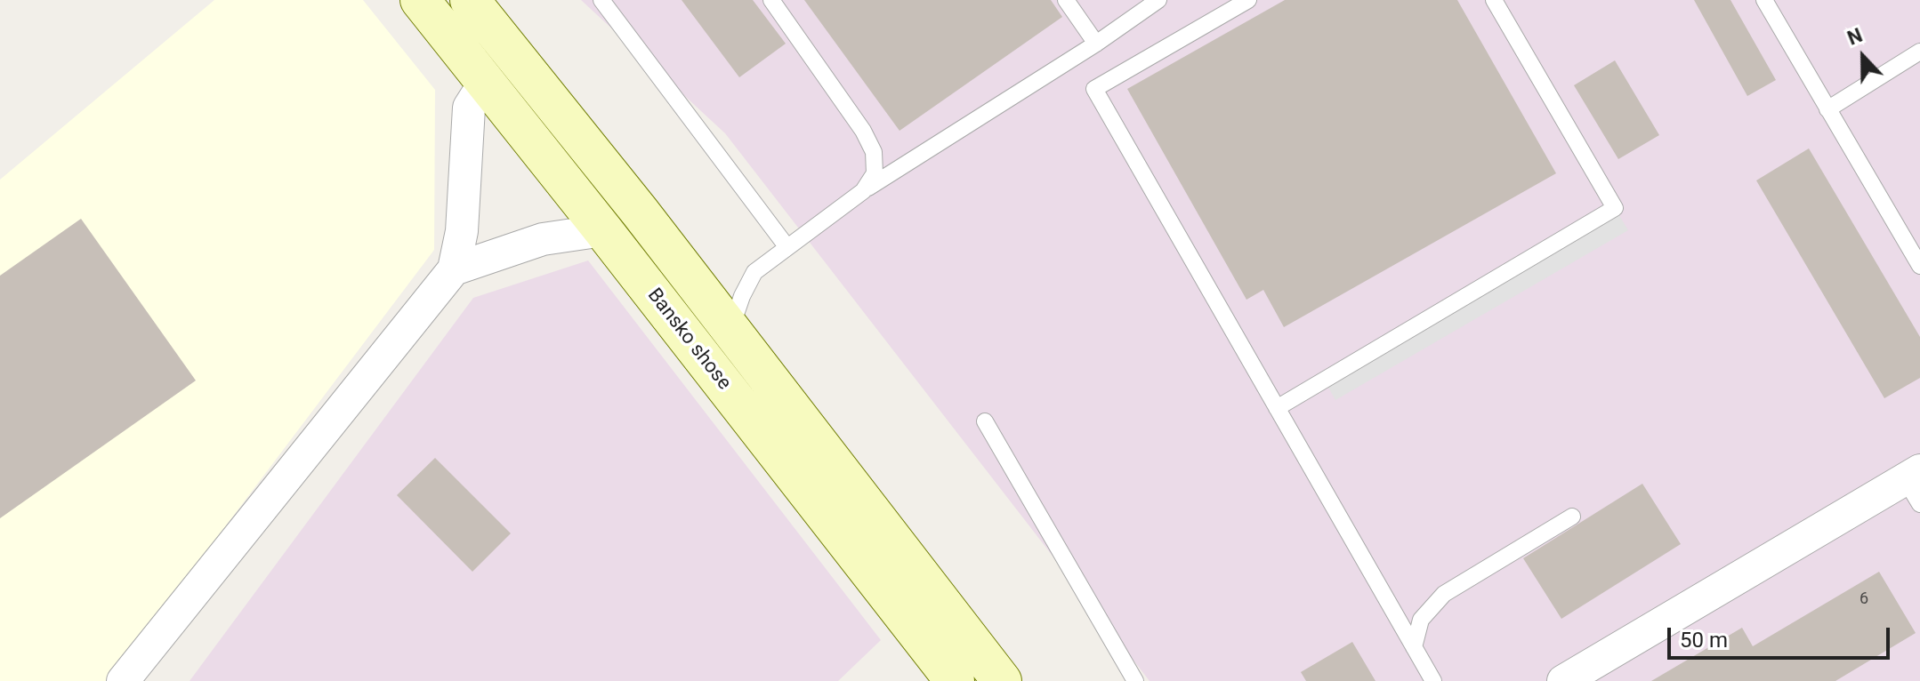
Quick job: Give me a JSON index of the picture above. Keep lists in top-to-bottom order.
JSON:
{
  "streets": {
    "main road": ["Bansko shose"]
  },
  "house_numbers": ["6"],
  "scale_bar": "50 m",
  "north": "top"
}
